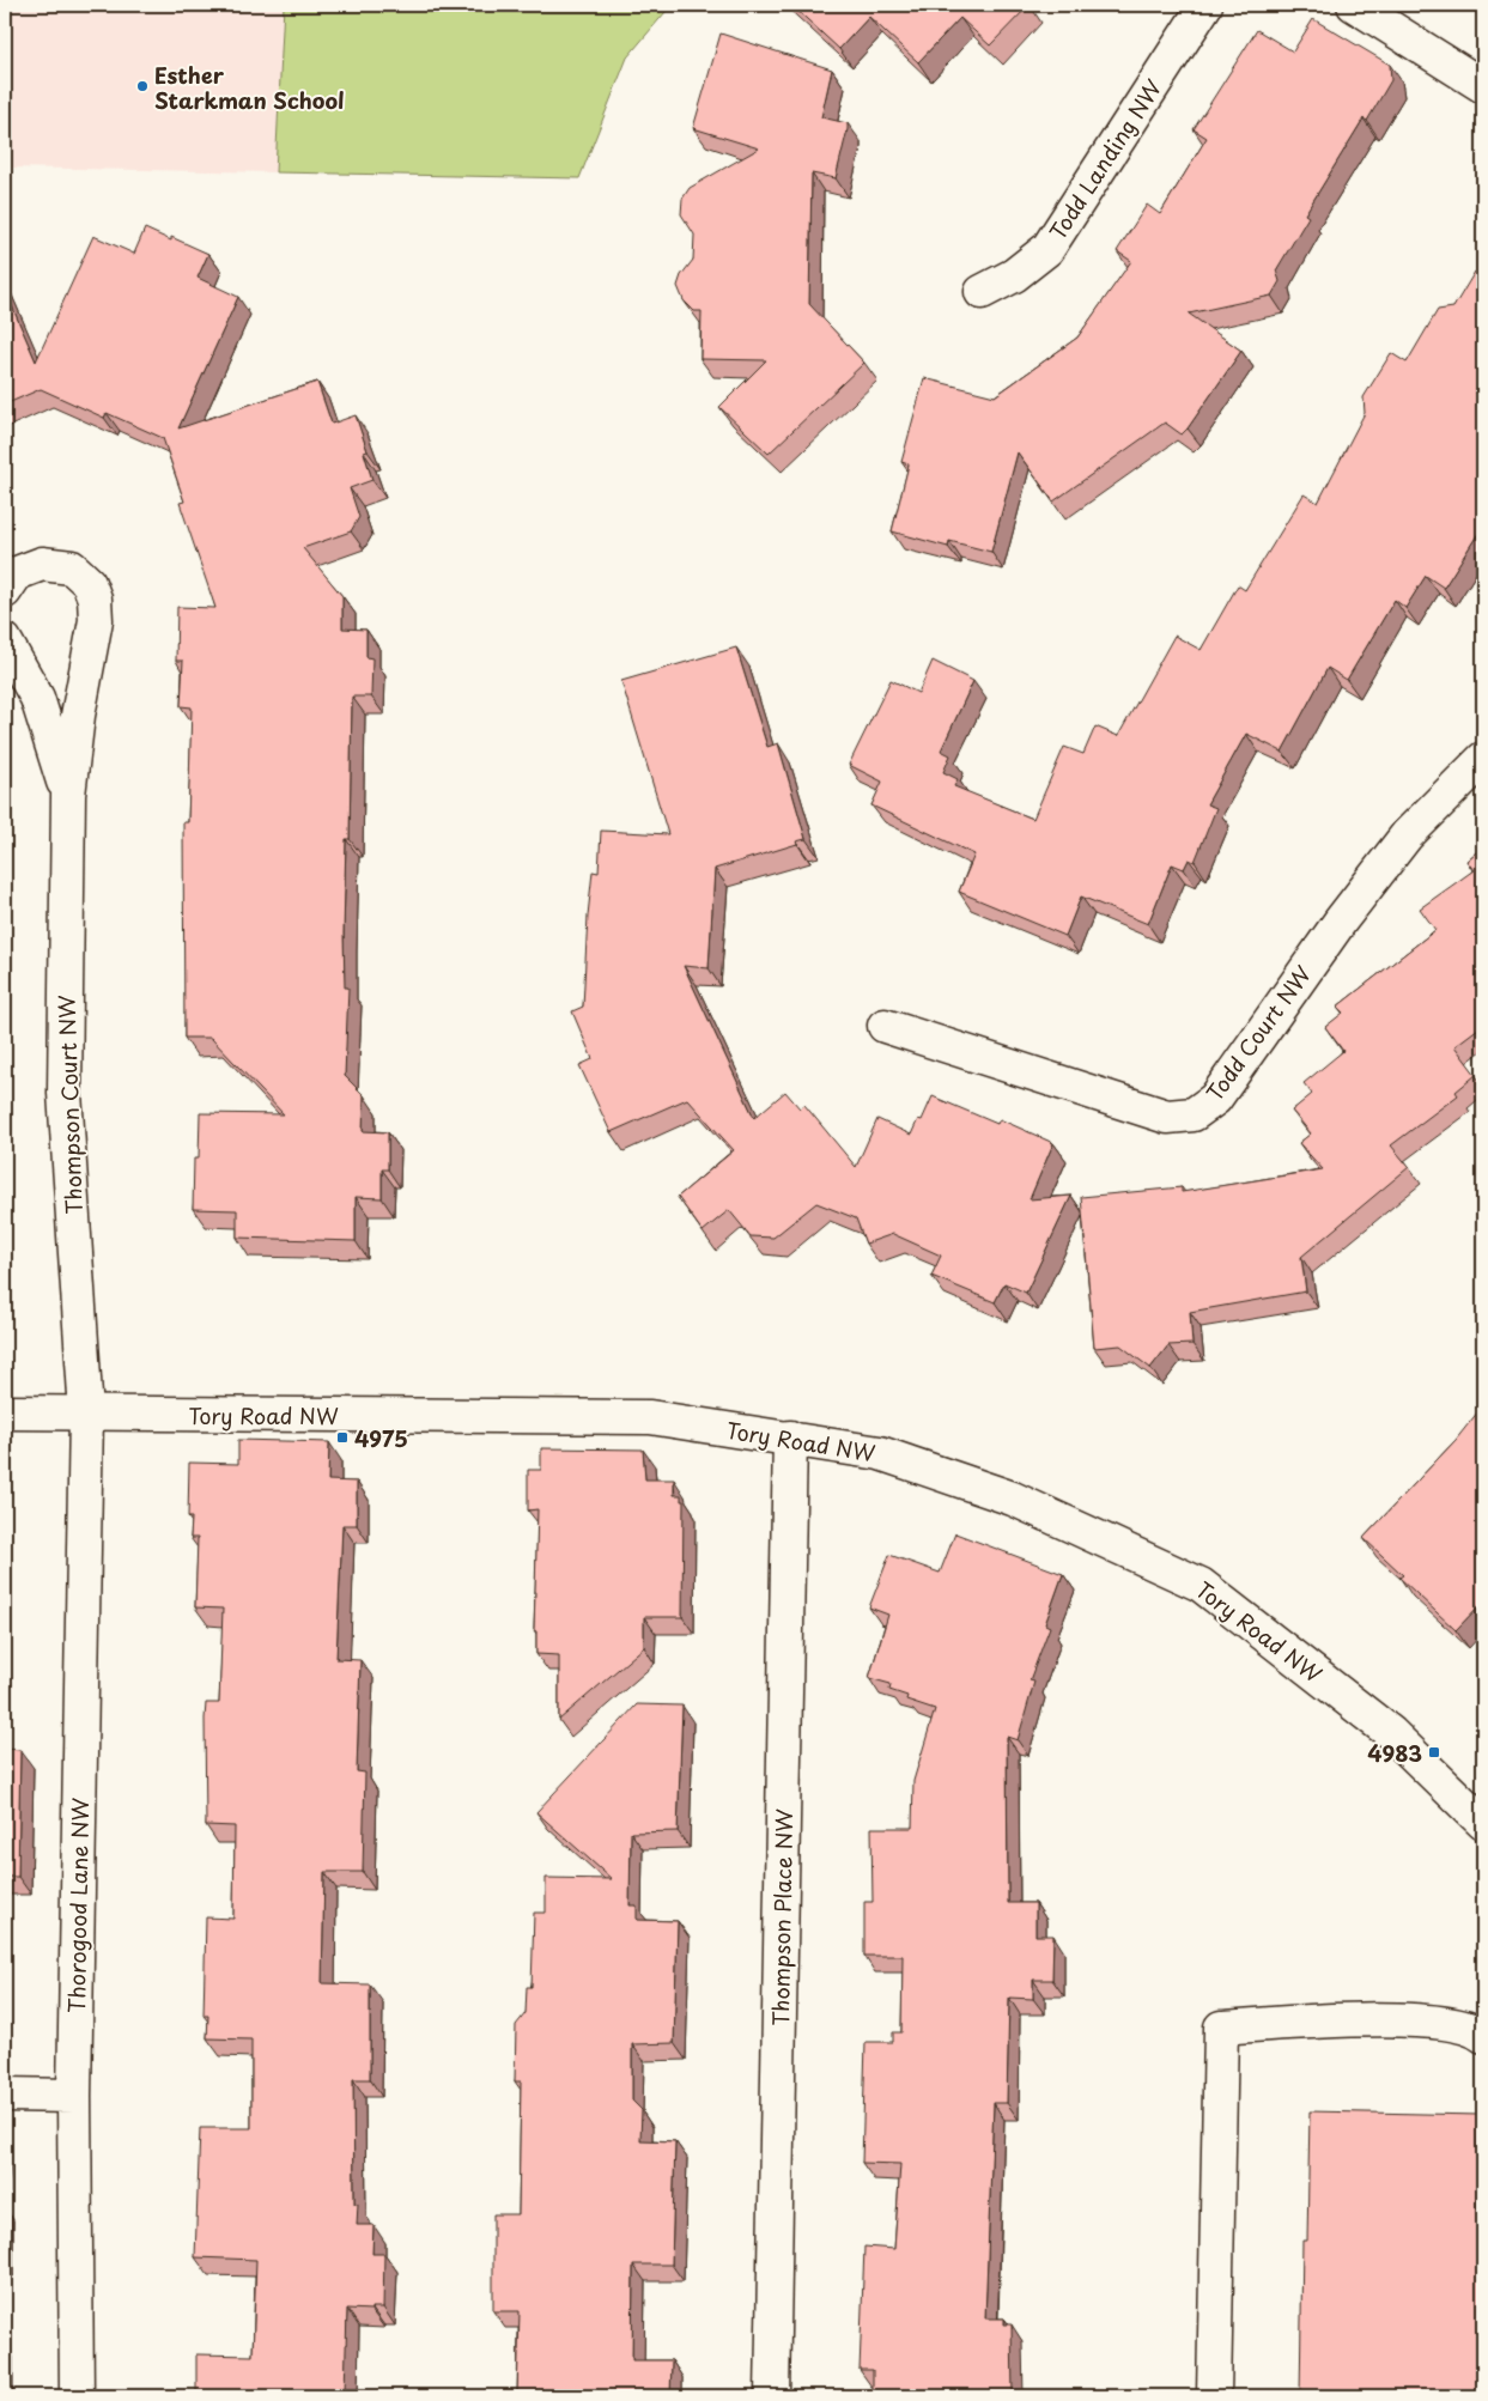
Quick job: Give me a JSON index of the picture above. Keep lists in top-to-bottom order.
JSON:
{
  "streets": {
    "street": [
      "Todd Landing NW",
      "Todd Court NW",
      "Thompson Court NW",
      "Tory Road NW",
      "Thorogood Lane NW",
      "Thompson Place NW"
    ]
  },
  "crossings": [
    ["Thompson Court NW", "Tory Road NW"],
    ["Thompson Court NW", "Thorogood Lane NW"],
    ["Tory Road NW", "Thorogood Lane NW"],
    ["Tory Road NW", "Thompson Place NW"]
  ],
  "places": {
    "other": ["Esther Starkman School"],
    "transit": ["4975", "4983"]
  }
}
